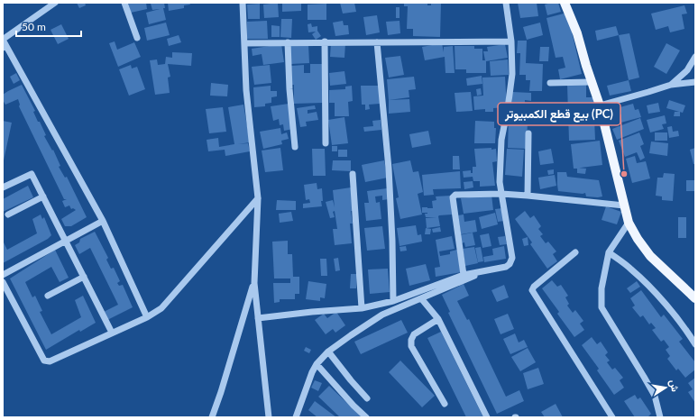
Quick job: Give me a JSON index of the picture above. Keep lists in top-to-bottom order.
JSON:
{
  "places": ["بيع قطع الكمبيوتر (PC)"],
  "scale_bar": "50 m",
  "north": "right"
}
